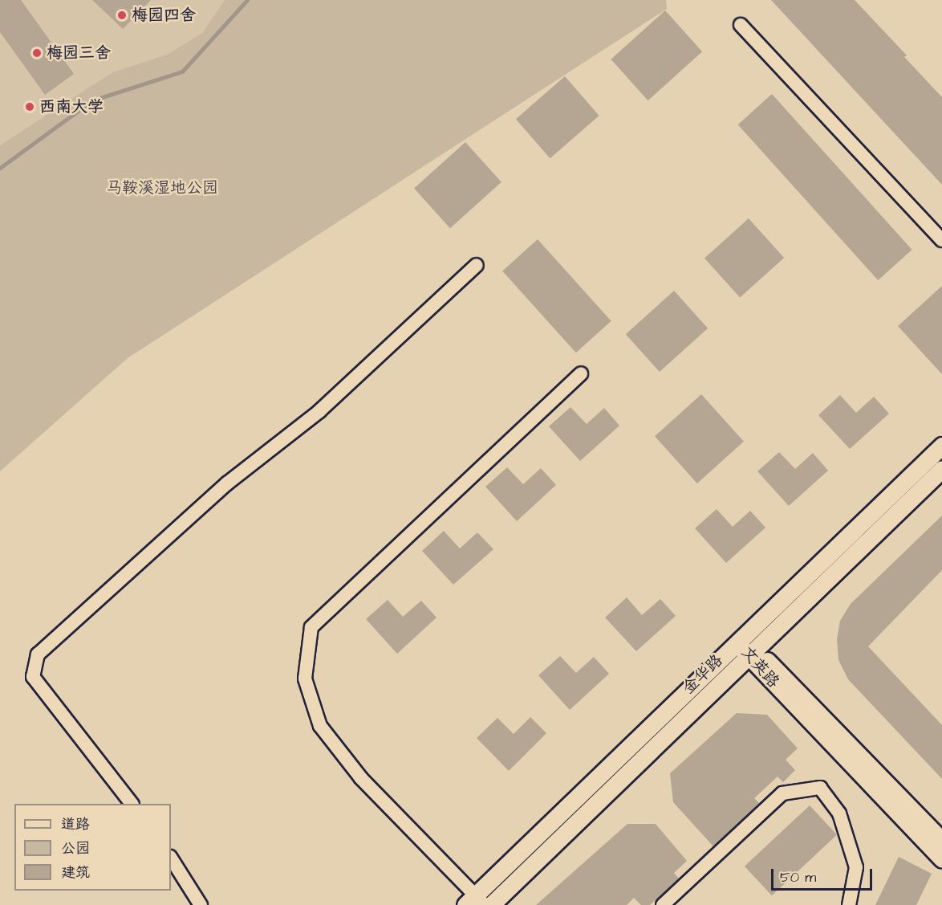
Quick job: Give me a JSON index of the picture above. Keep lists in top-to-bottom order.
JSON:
{
  "streets": {
    "main road": ["文英路", "金华路"]
  },
  "crossings": [
    ["文英路", "金华路"]
  ],
  "parks": ["马鞍溪湿地公园"],
  "places": ["梅园四舍", "梅园三舍", "西南大学"],
  "legend": ["道路", "公园", "建筑"],
  "scale_bar": "50 m"
}
